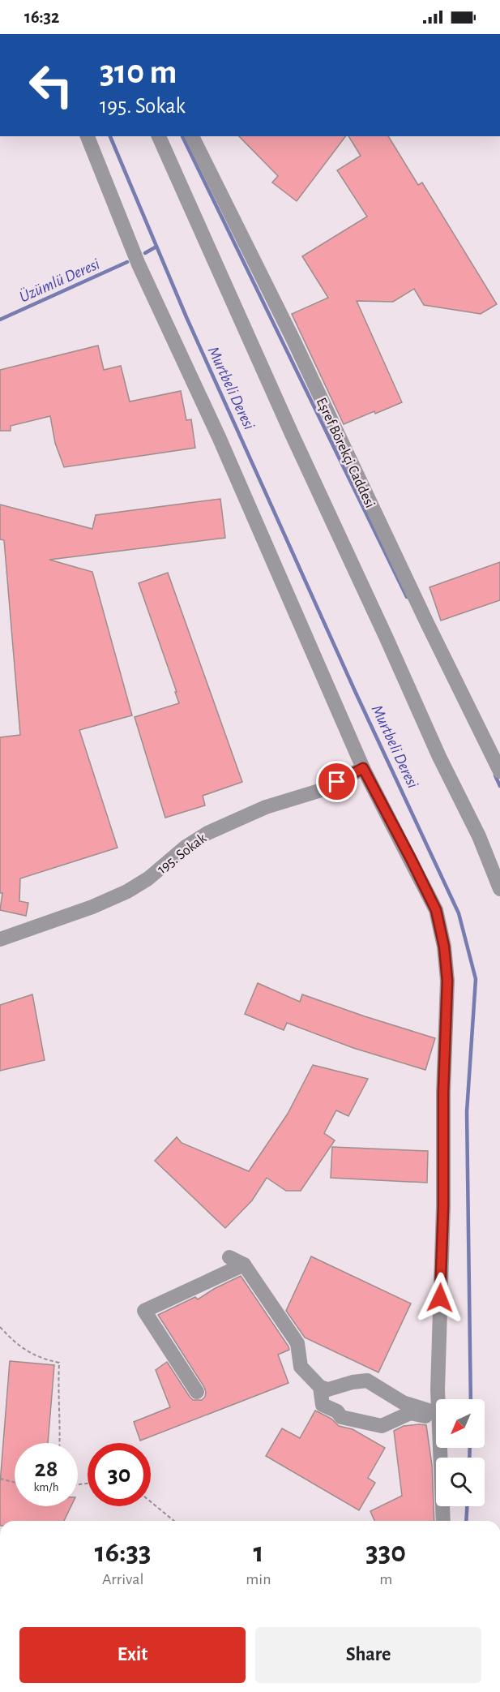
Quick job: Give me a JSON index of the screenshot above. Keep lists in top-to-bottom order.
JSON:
{
  "streets": {
    "street": ["Eşref Börekçi Caddesi", "195. Sokak"]
  },
  "water": ["Üzümlü Deresi", "Murtbeli Deresi"],
  "north": "bottom left",
  "page": {
    "status": "16:32",
    "turn": ["310 m", "195. Sokak"],
    "speed": "28 km/h",
    "limit": "30",
    "eta": [
      "16:33",
      "Arrival",
      "1",
      "min",
      "330",
      "m"
    ],
    "buttons": ["Exit", "Share"]
  }
}
